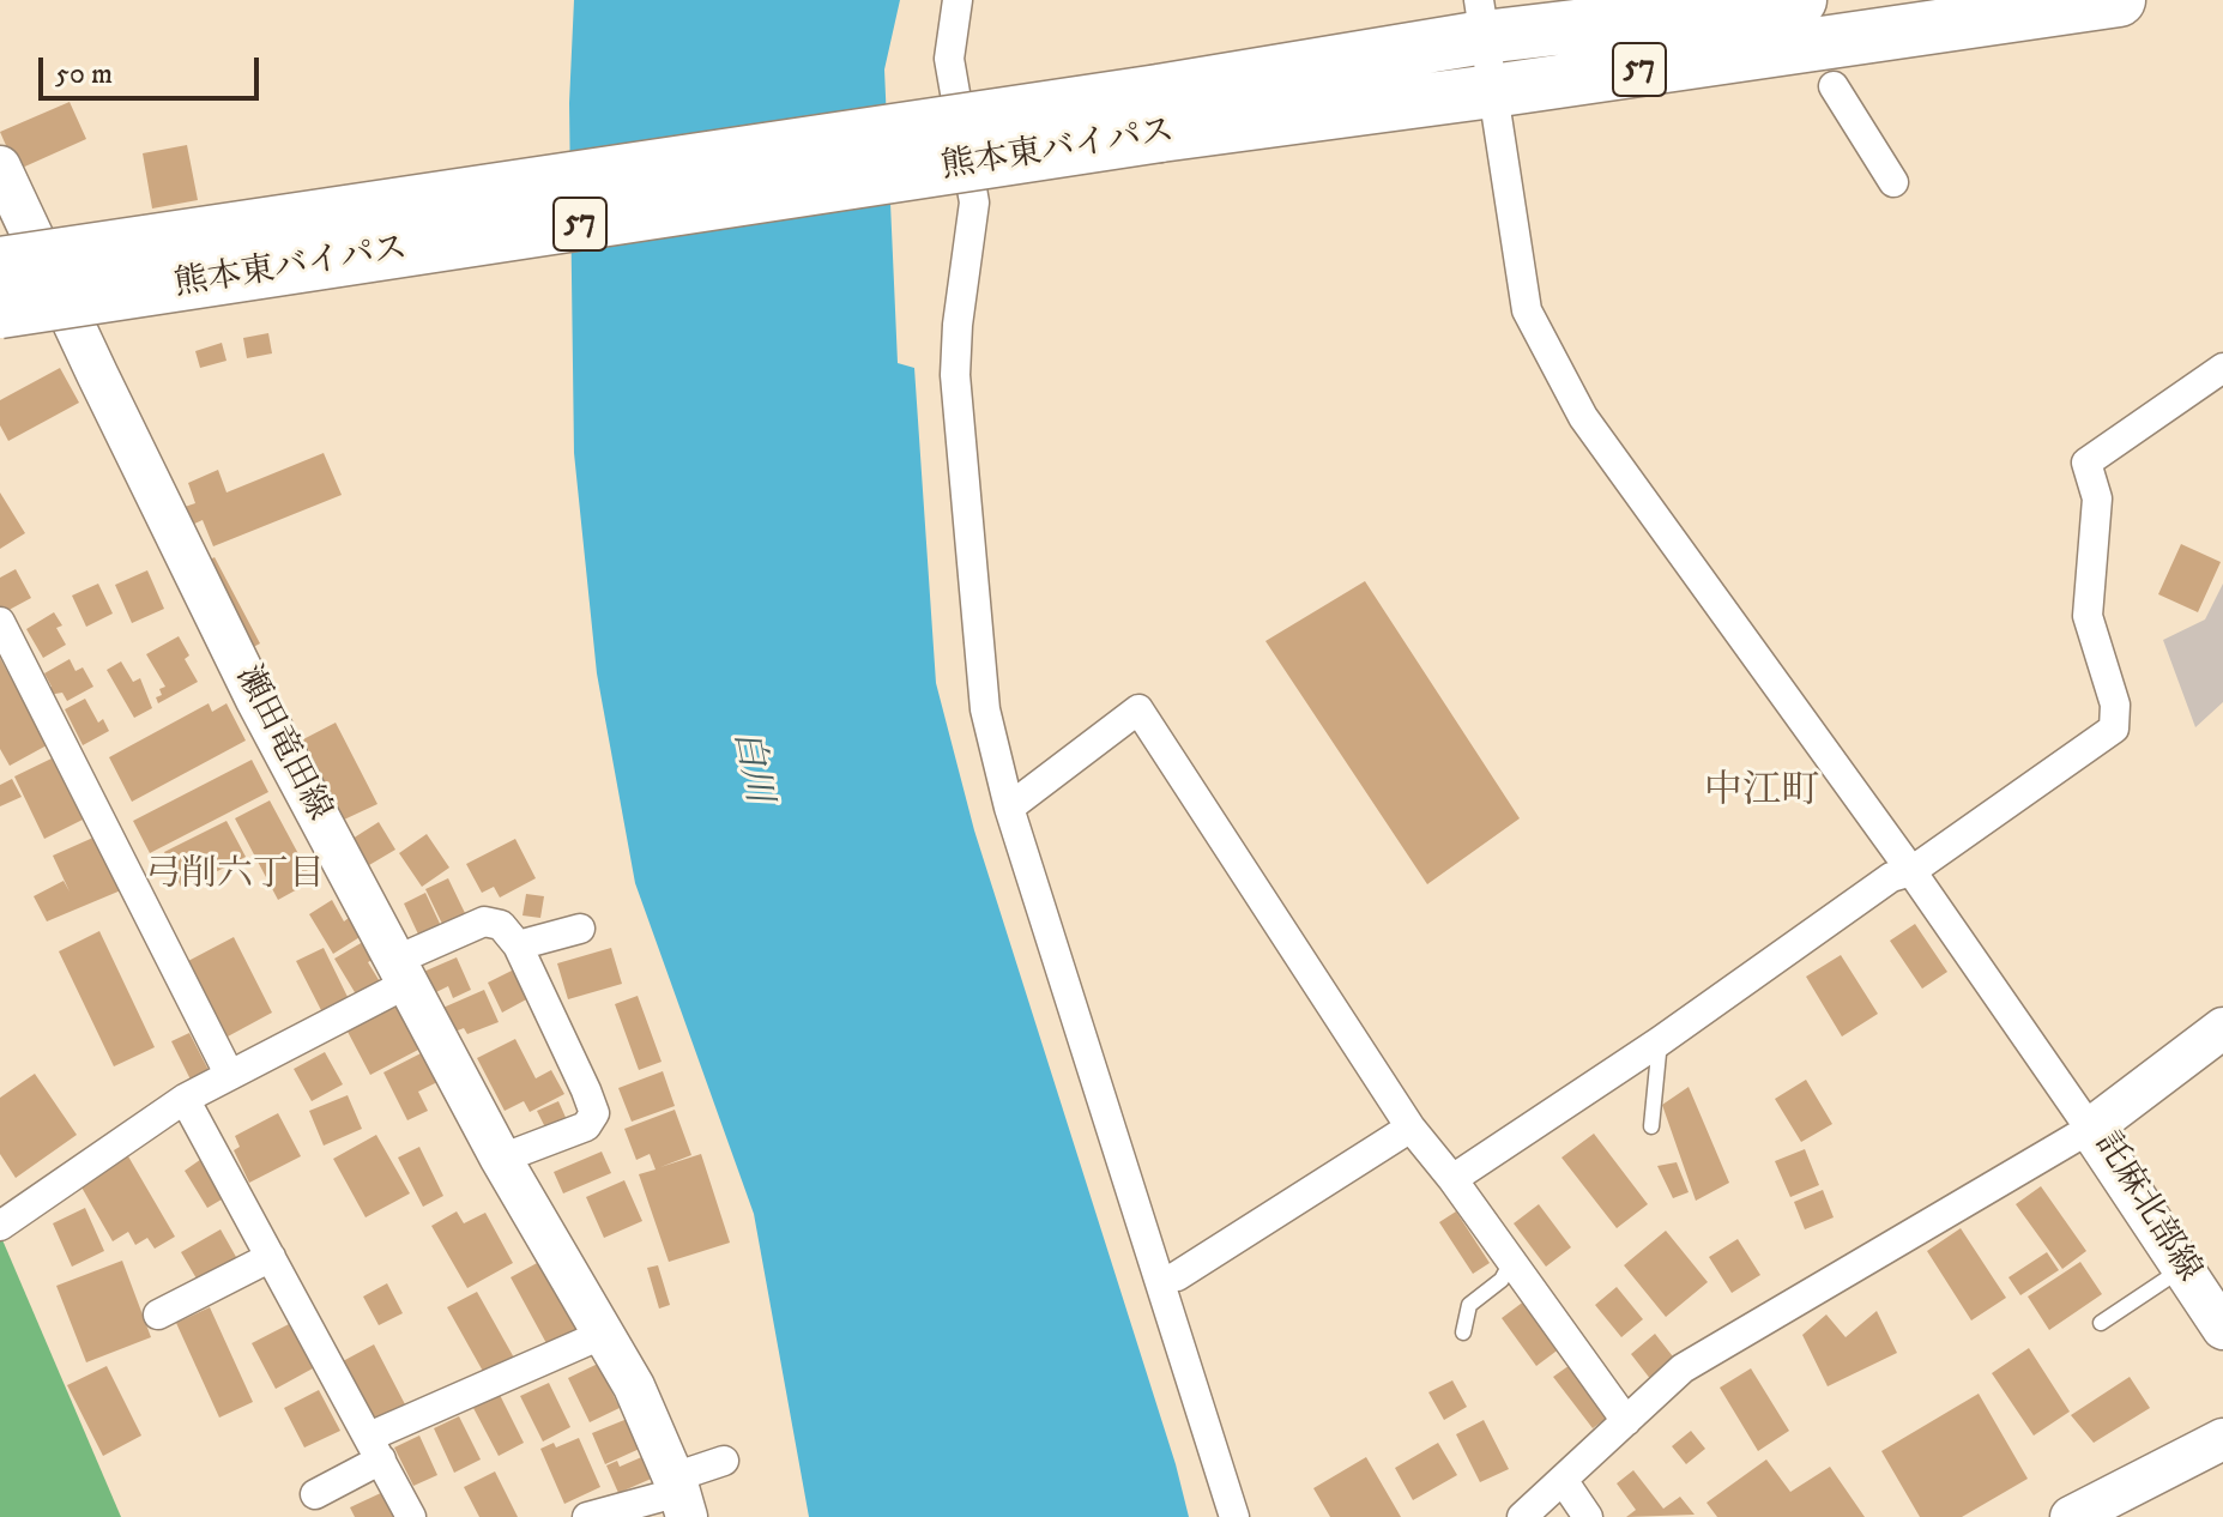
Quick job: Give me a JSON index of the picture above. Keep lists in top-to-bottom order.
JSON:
{
  "streets": {
    "highway": ["57", "熊本東バイパス"],
    "main road": ["瀬田竜田線", "託麻北部線"]
  },
  "districts": ["中江町", "弓削六丁目"],
  "water": ["白川"],
  "scale_bar": "50 m"
}
